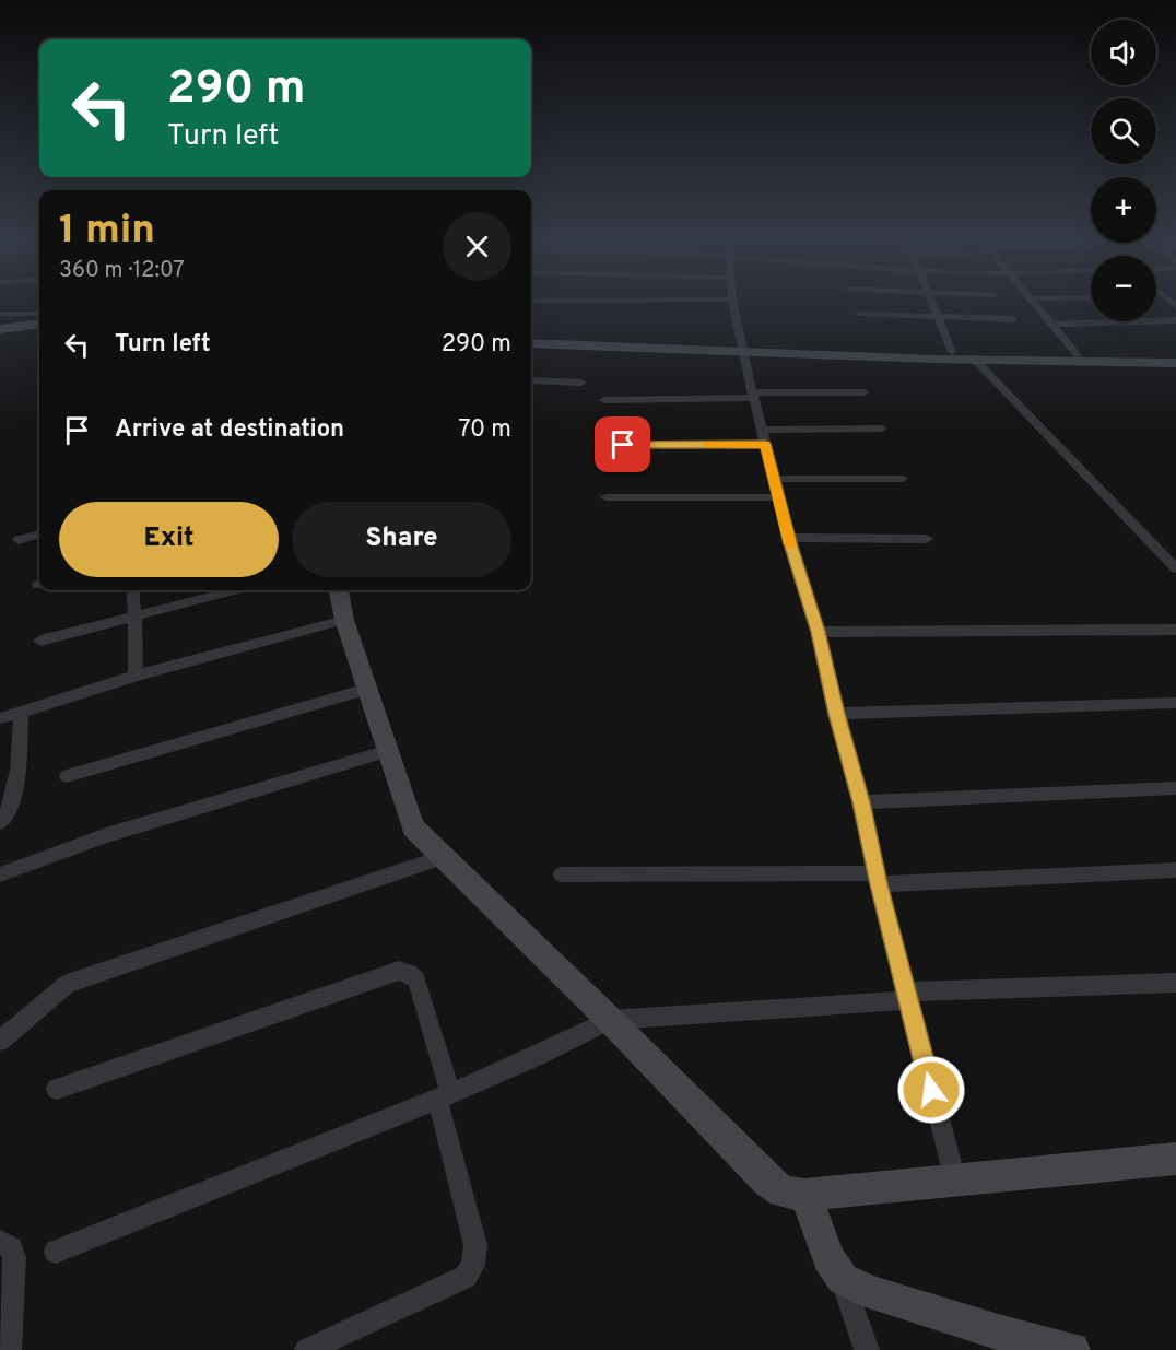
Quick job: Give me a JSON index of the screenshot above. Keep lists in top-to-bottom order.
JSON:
{
  "page": {
    "map_buttons": ["+", "−"],
    "turn": ["290 m", "Turn left"],
    "heading": ["1 min", "360 m · 12:07"],
    "list": [
      {
        "name": "Turn left",
        "value": "290 m"
      },
      {
        "name": "Arrive at destination",
        "value": "70 m"
      }
    ],
    "buttons": ["Exit", "Share"]
  }
}
